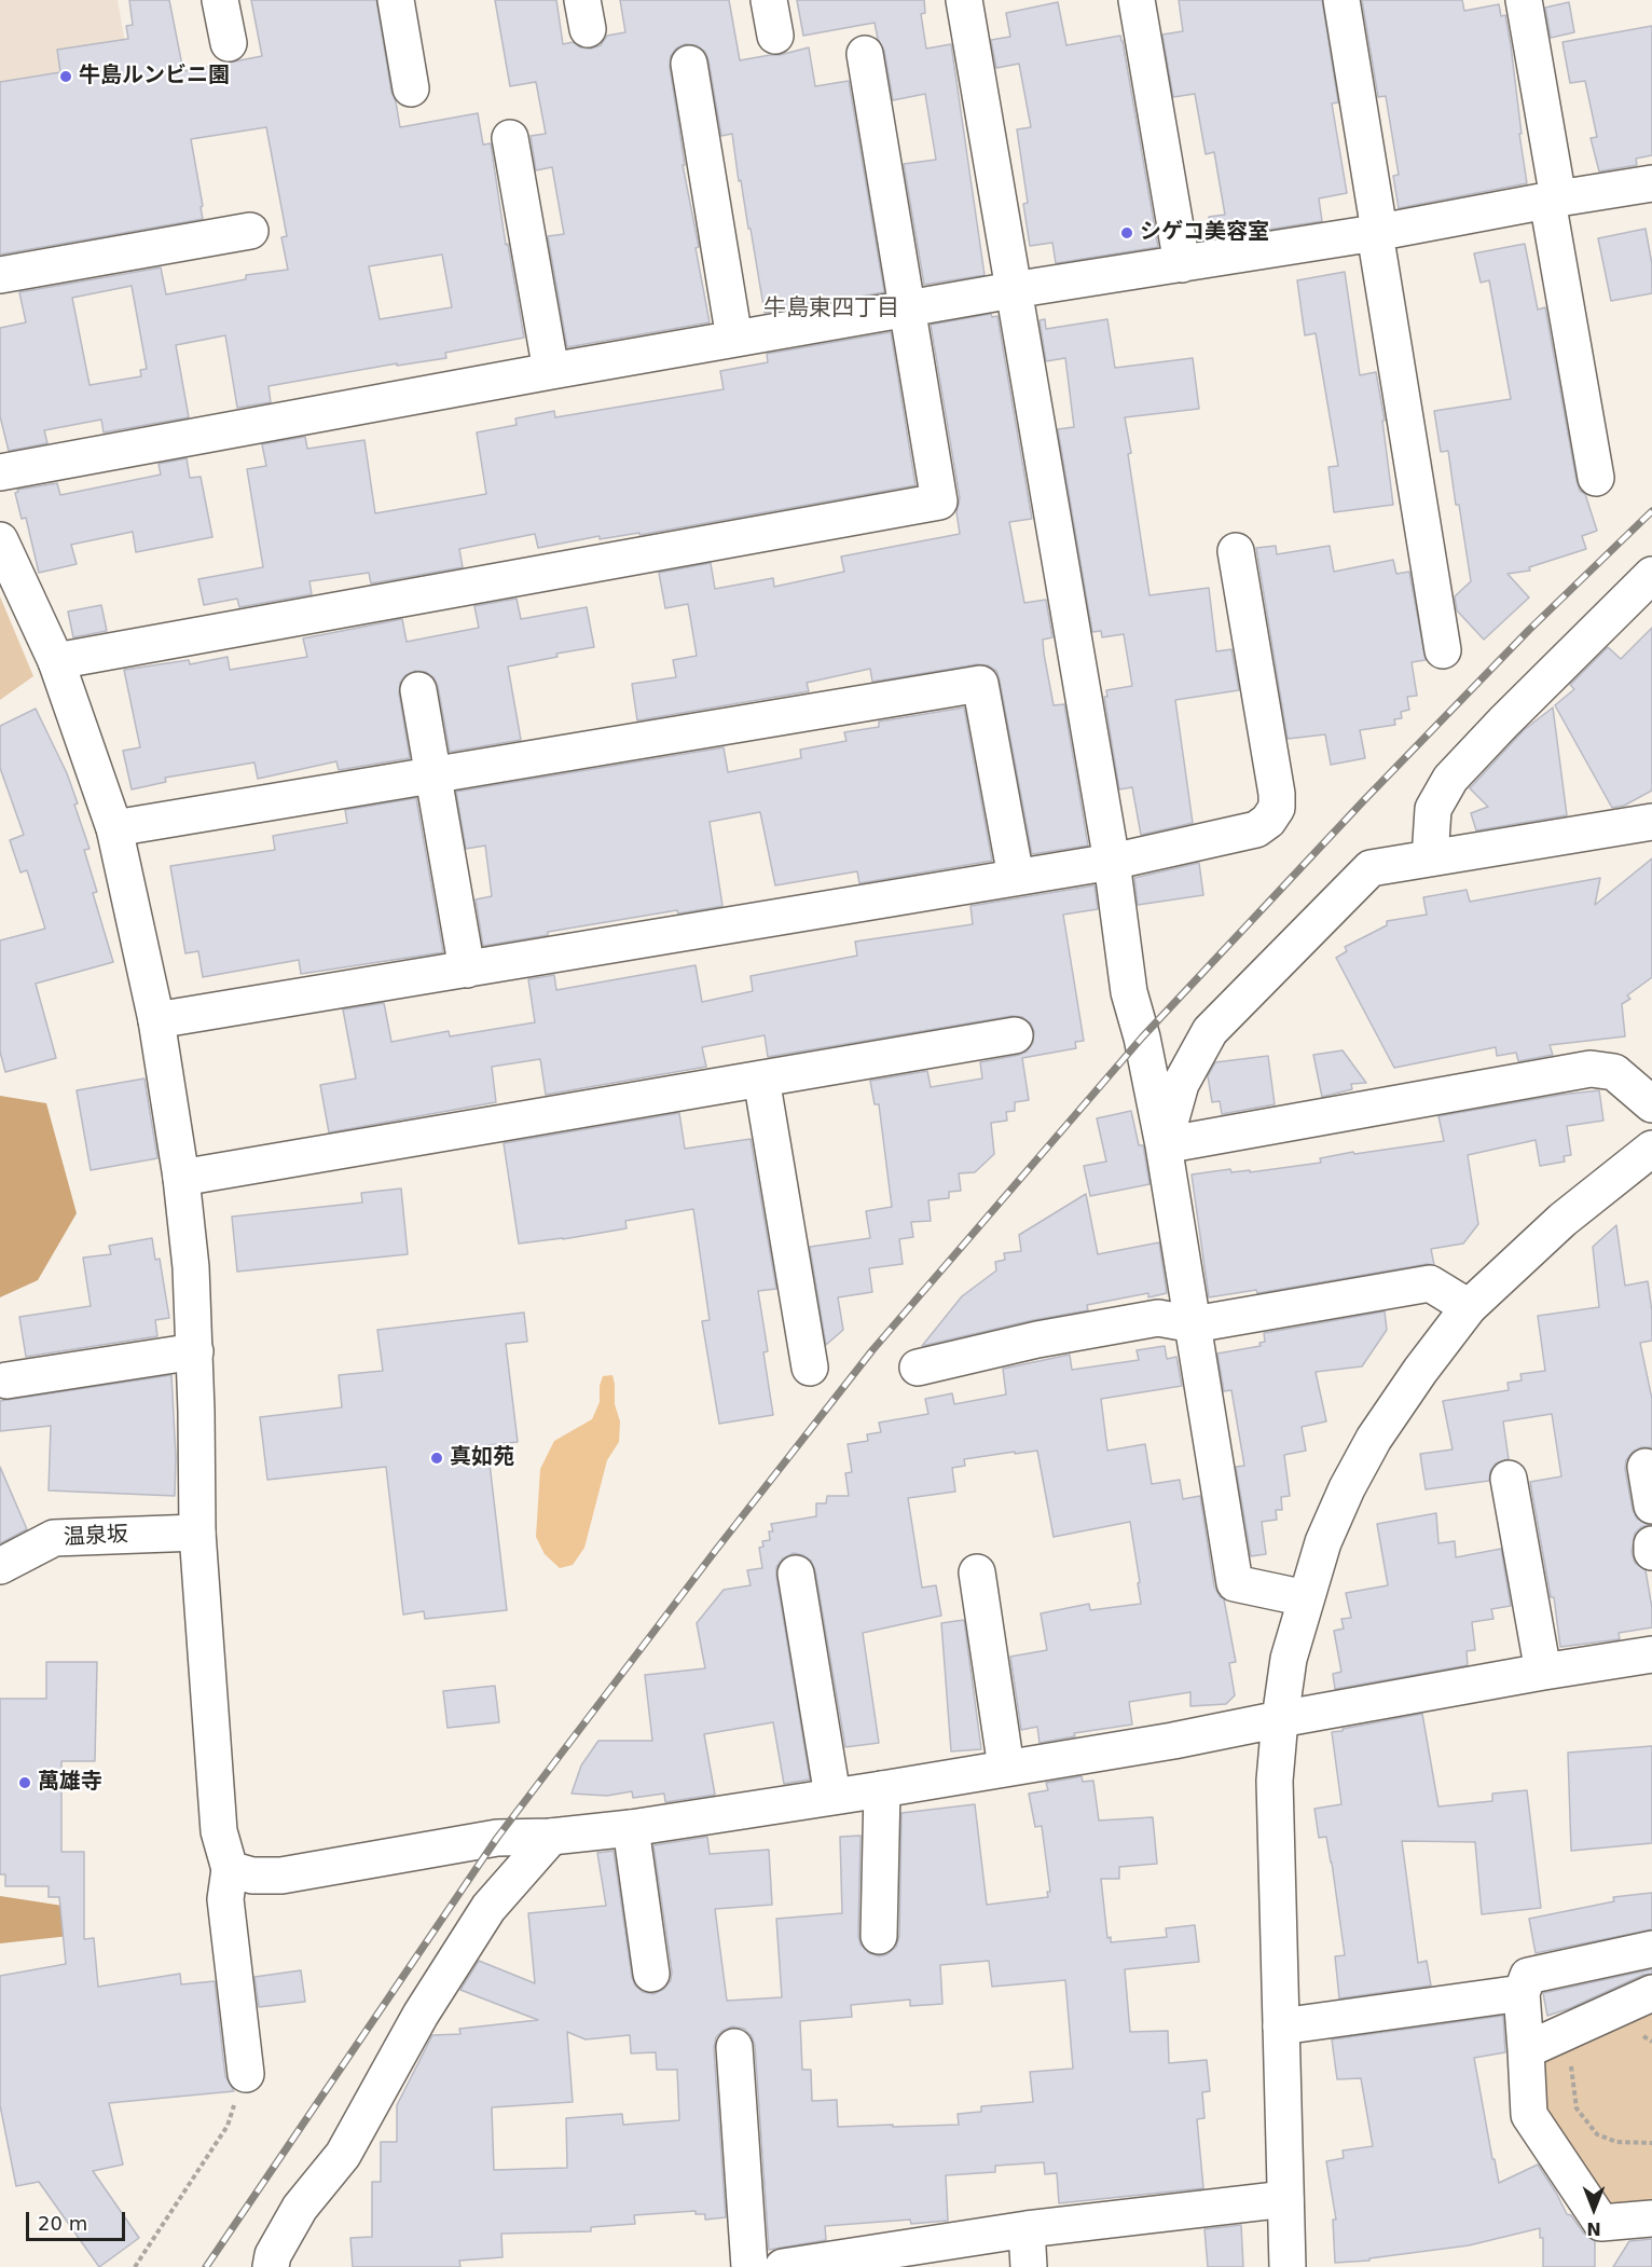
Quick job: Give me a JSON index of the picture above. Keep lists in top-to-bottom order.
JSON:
{
  "streets": {
    "street": ["温泉坂"]
  },
  "districts": ["牛島東四丁目"],
  "places": [
    "牛島ルンビニ園",
    "シゲコ美容室",
    "真如苑",
    "萬雄寺"
  ],
  "scale_bar": "20 m",
  "north": "bottom"
}
